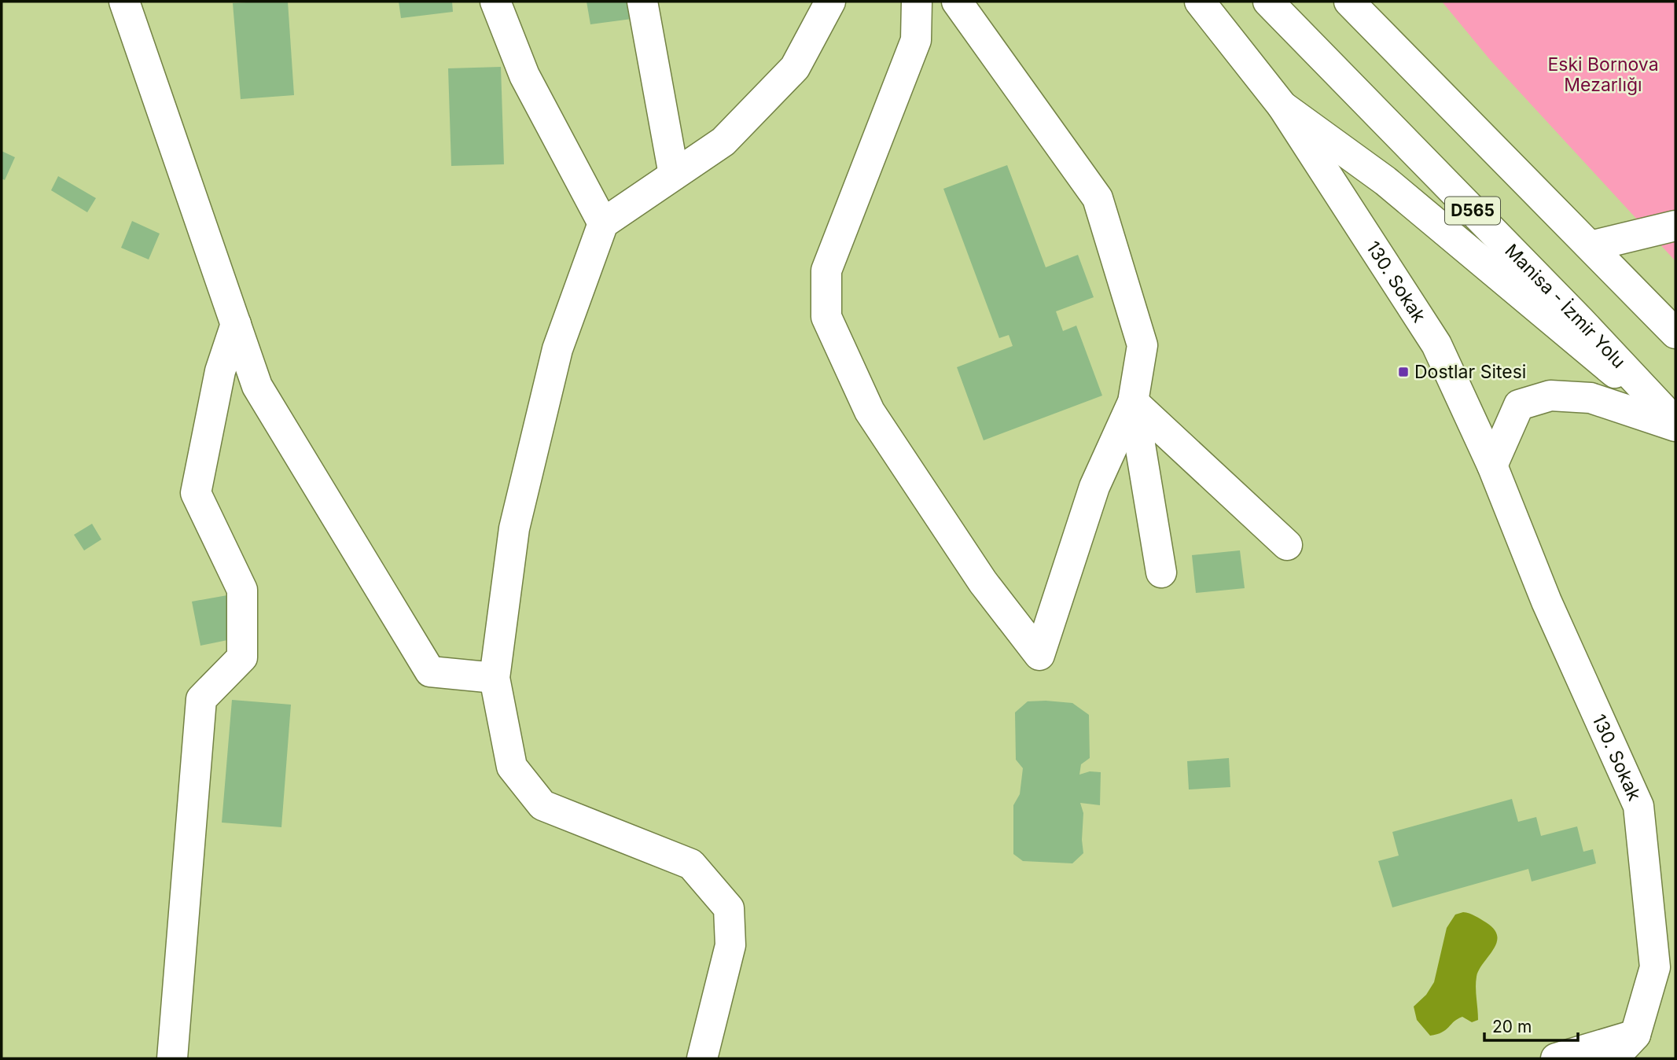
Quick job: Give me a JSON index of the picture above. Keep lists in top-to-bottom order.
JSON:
{
  "streets": {
    "main road": ["D565", "130. Sokak", "Manisa - İzmir Yolu"]
  },
  "parks": ["Eski Bornova Mezarlığı"],
  "places": {
    "transit": ["Dostlar Sitesi"]
  },
  "scale_bar": "20 m"
}
